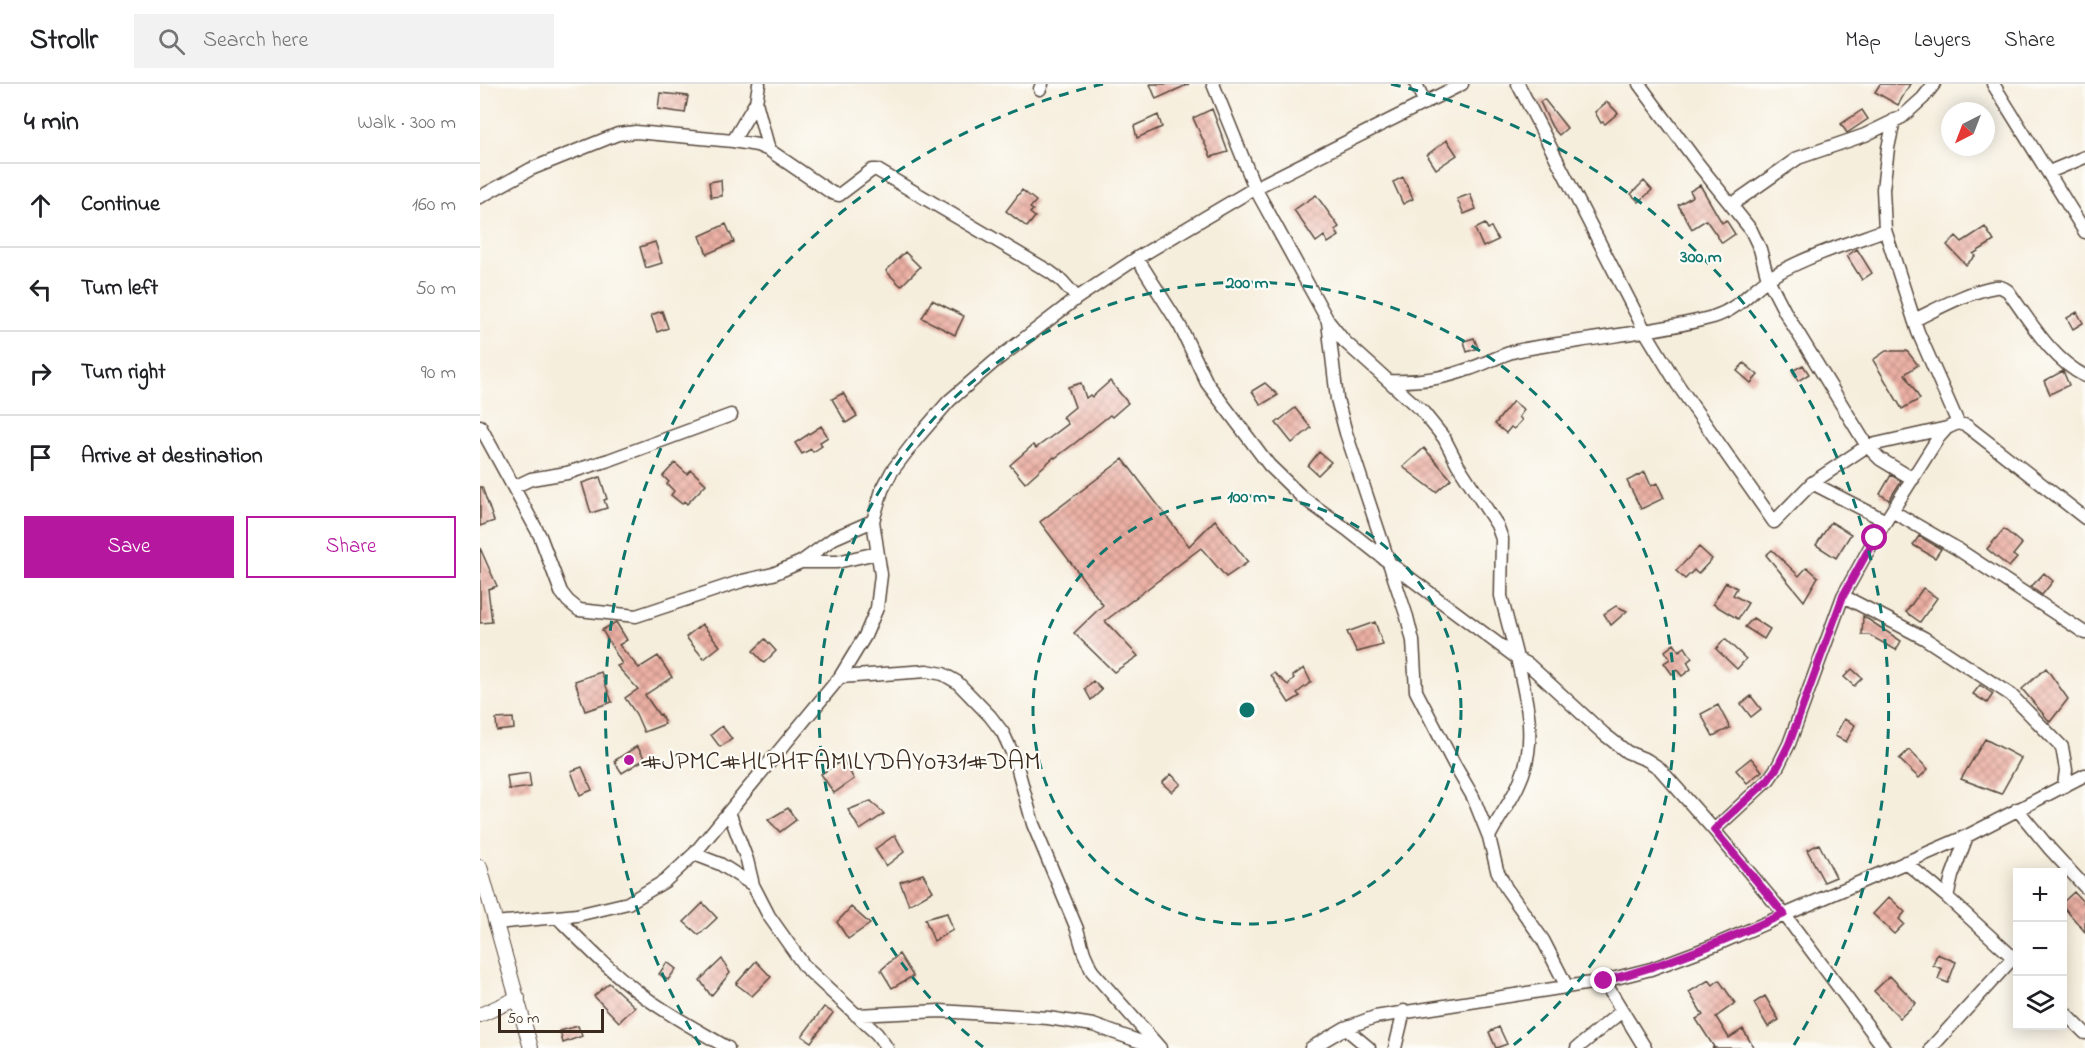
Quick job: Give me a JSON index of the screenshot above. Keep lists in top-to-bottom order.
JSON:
{
  "places": ["#JPMC#HLPHFAMILYDAY0731#DAM"],
  "scale_bar": "50 m",
  "north": "bottom left",
  "page": {
    "header": "Strollr",
    "search": "Search here",
    "nav": ["Map", "Layers", "Share"],
    "heading": ["4 min", "Walk · 300 m"],
    "list": [
      ["Continue", "160 m"],
      ["Turn left", "50 m"],
      ["Turn right", "90 m"],
      "Arrive at destination"
    ],
    "buttons": ["Save", "Share"],
    "map_buttons": ["+", "−"],
    "scale": "50 m"
  },
  "rings": ["300 m", "200 m", "100 m"]
}
